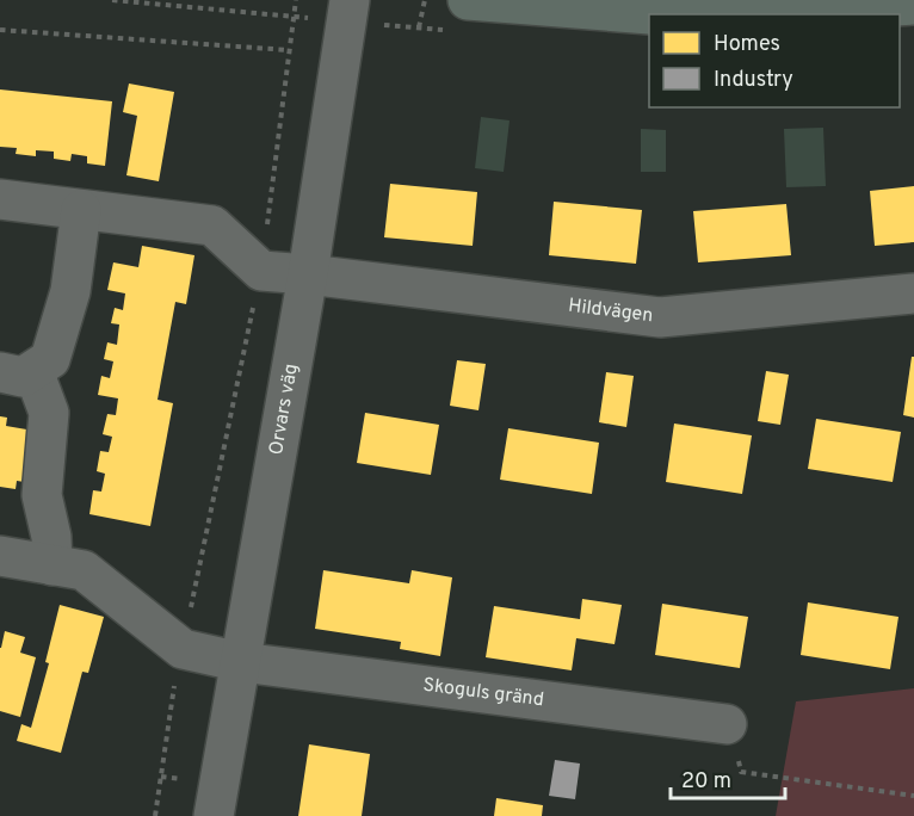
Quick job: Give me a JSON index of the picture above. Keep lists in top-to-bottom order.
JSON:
{
  "streets": {
    "street": ["Hildvägen", "Orvars väg", "Skoguls gränd"]
  },
  "crossings": [
    ["Hildvägen", "Orvars väg"],
    ["Orvars väg", "Skoguls gränd"]
  ],
  "legend": ["Homes", "Industry"],
  "scale_bar": "20 m"
}
